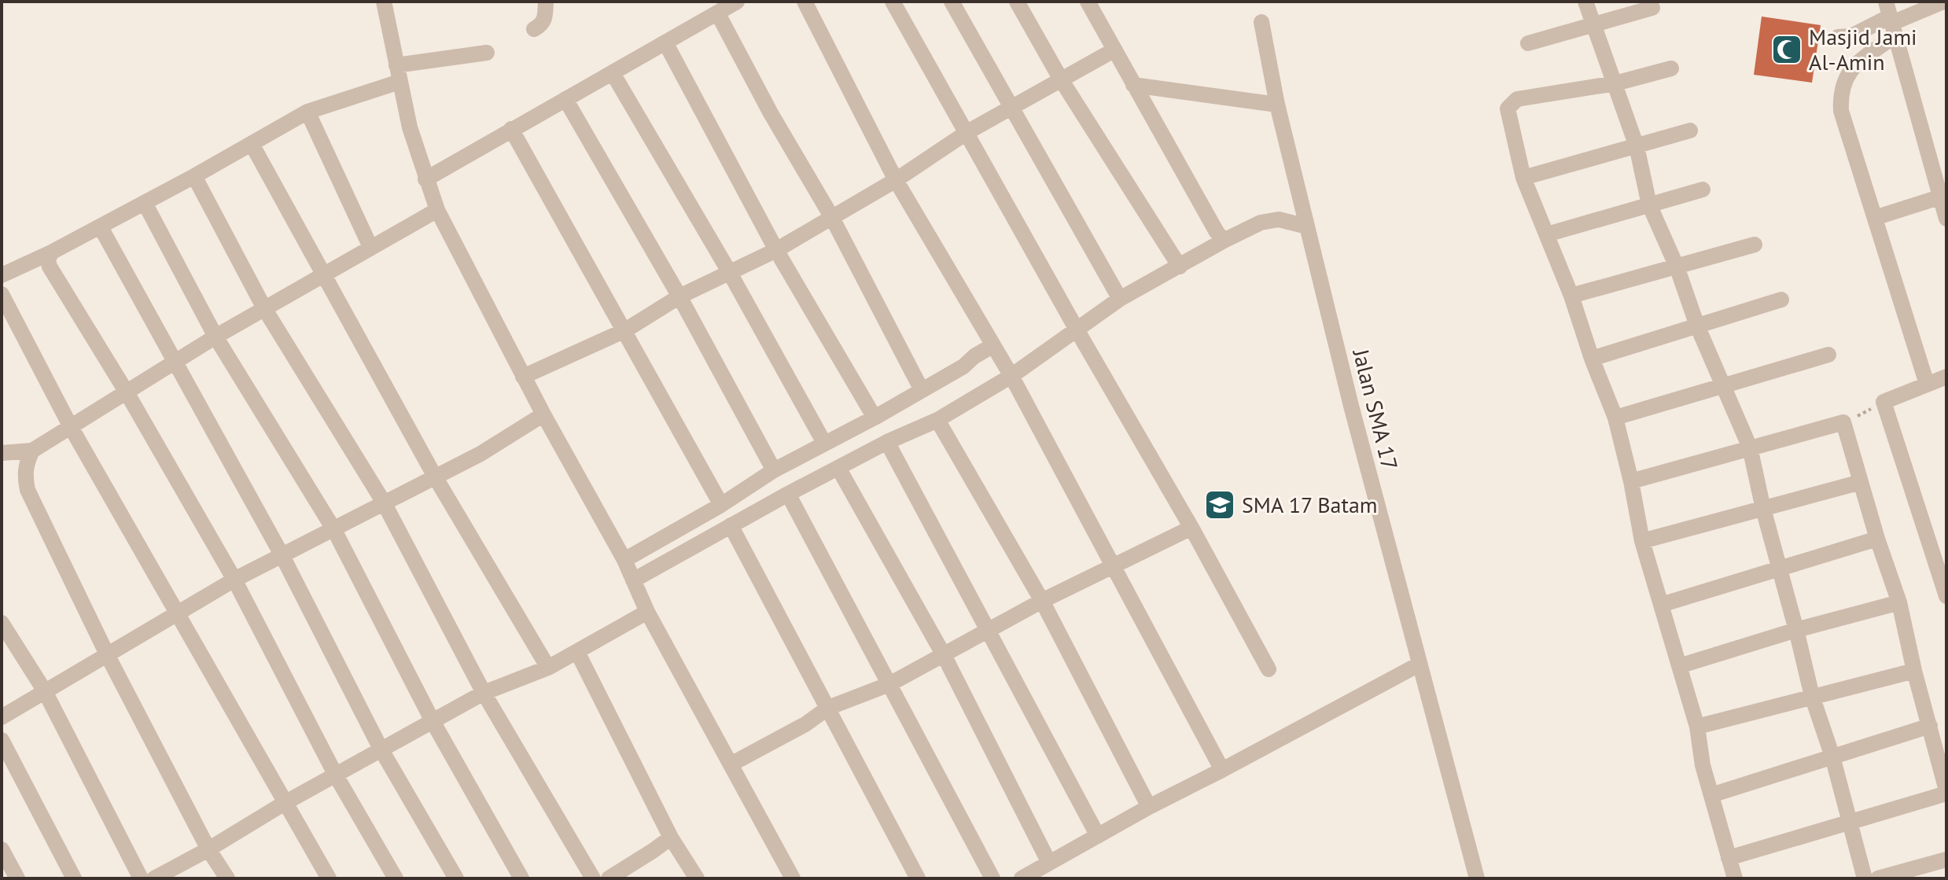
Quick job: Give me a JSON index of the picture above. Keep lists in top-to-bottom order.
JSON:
{
  "streets": {
    "street": ["Jalan SMA 17"]
  },
  "places": {
    "mosque": ["Masjid Jami Al-Amin"],
    "school or university": ["SMA 17 Batam"]
  }
}
